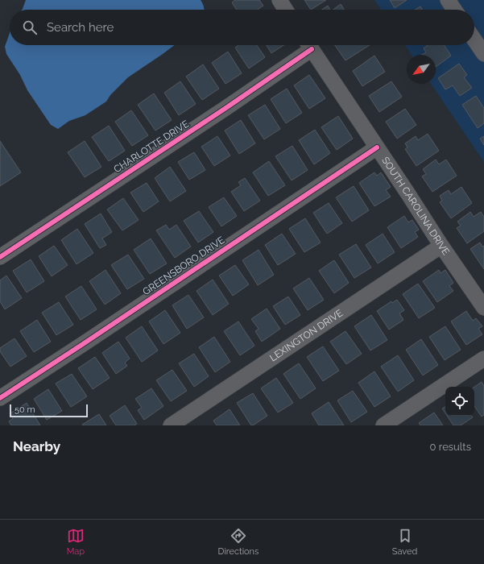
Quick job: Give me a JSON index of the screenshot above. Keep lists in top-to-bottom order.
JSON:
{
  "streets": {
    "street": [
      "CHARLOTTE DRIVE",
      "SOUTH CAROLINA DRIVE",
      "GREENSBORO DRIVE",
      "LEXINGTON DRIVE"
    ]
  },
  "crossings": [
    ["SOUTH CAROLINA DRIVE", "GREENSBORO DRIVE"],
    ["SOUTH CAROLINA DRIVE", "LEXINGTON DRIVE"]
  ],
  "scale_bar": "50 m",
  "north": "bottom left",
  "page": {
    "search": "Search here",
    "scale": "50 m",
    "heading": ["Nearby", "0 results"],
    "nav": ["Map", "Directions", "Saved"]
  }
}
